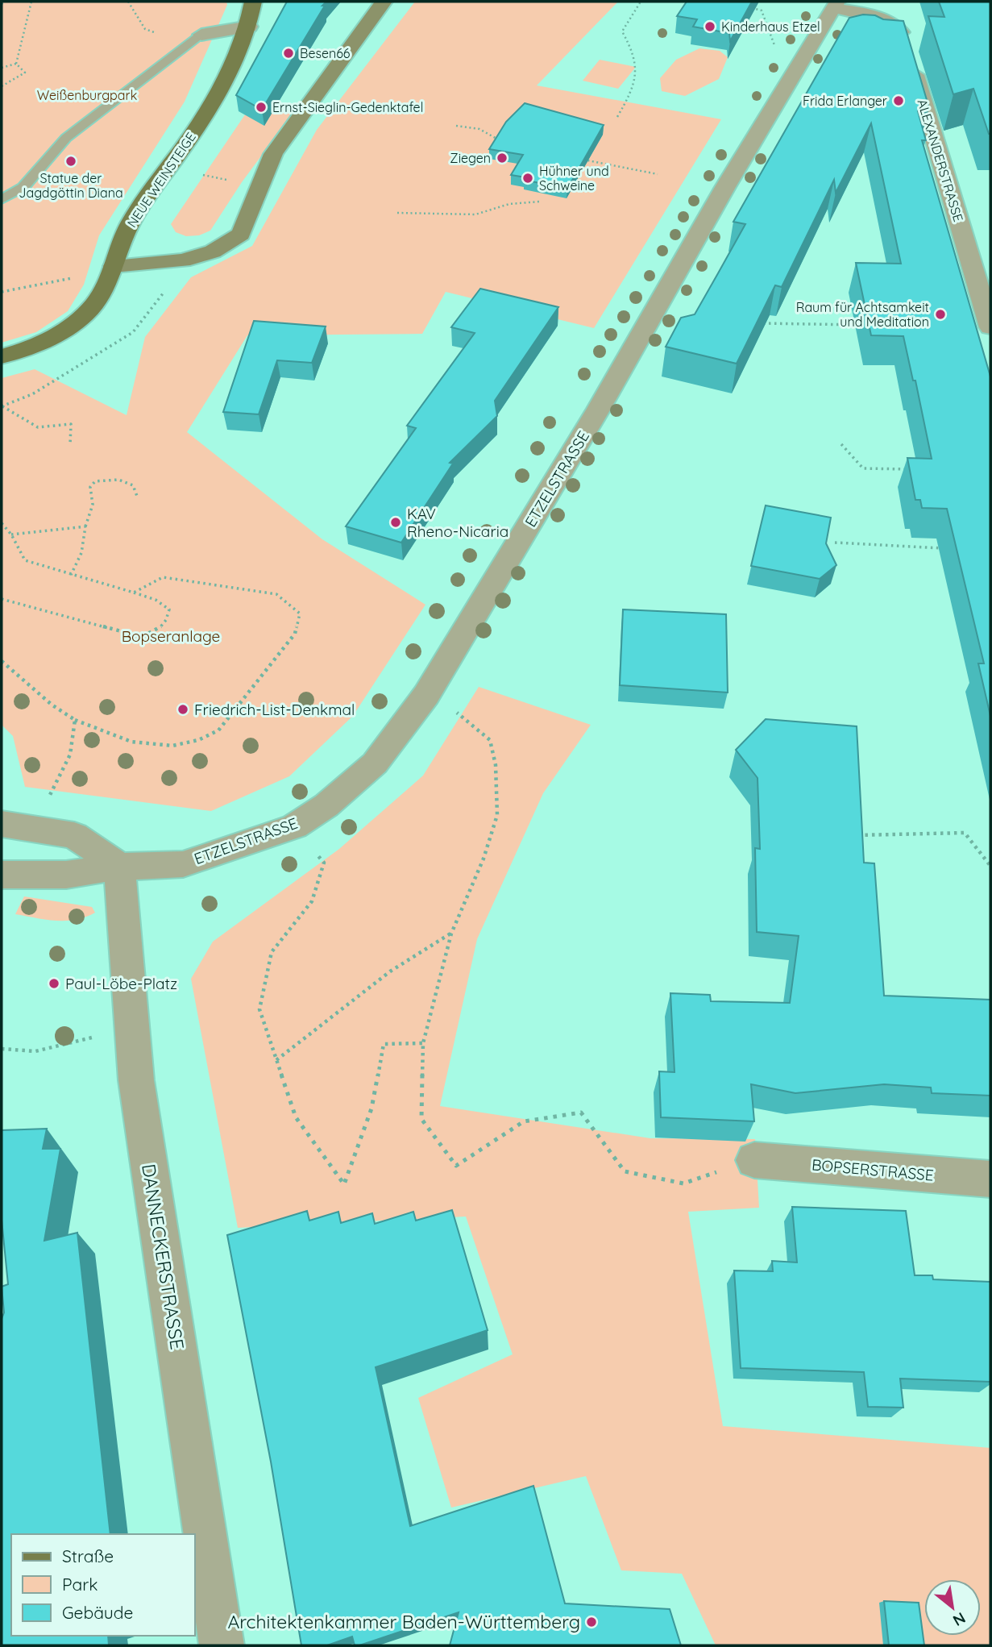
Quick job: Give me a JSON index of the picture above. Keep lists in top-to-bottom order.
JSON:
{
  "streets": {
    "main road": ["NEUE WEINSTEIGE"],
    "street": [
      "ALEXANDERSTRASSE",
      "ETZELSTRASSE",
      "BOPSERSTRASSE",
      "DANNECKERSTRASSE"
    ]
  },
  "crossings": [
    ["ALEXANDERSTRASSE", "ETZELSTRASSE"],
    ["ETZELSTRASSE", "DANNECKERSTRASSE"]
  ],
  "parks": ["Weißenburgpark", "Bopseranlage"],
  "places": [
    "Kinderhaus Etzel",
    "Besen66",
    "Frida Erlanger",
    "Ernst-Sieglin-Gedenktafel",
    "Ziegen",
    "Statue der Jagdgöttin Diana",
    "Hühner und Schweine",
    "Raum für Achtsamkeit und Meditation",
    "KAV Rheno-Nicaria",
    "Friedrich-List-Denkmal",
    "Paul-Löbe-Platz",
    "Architektenkammer Baden-Württemberg"
  ],
  "legend": ["Straße", "Park", "Gebäude"],
  "north": "bottom right"
}
